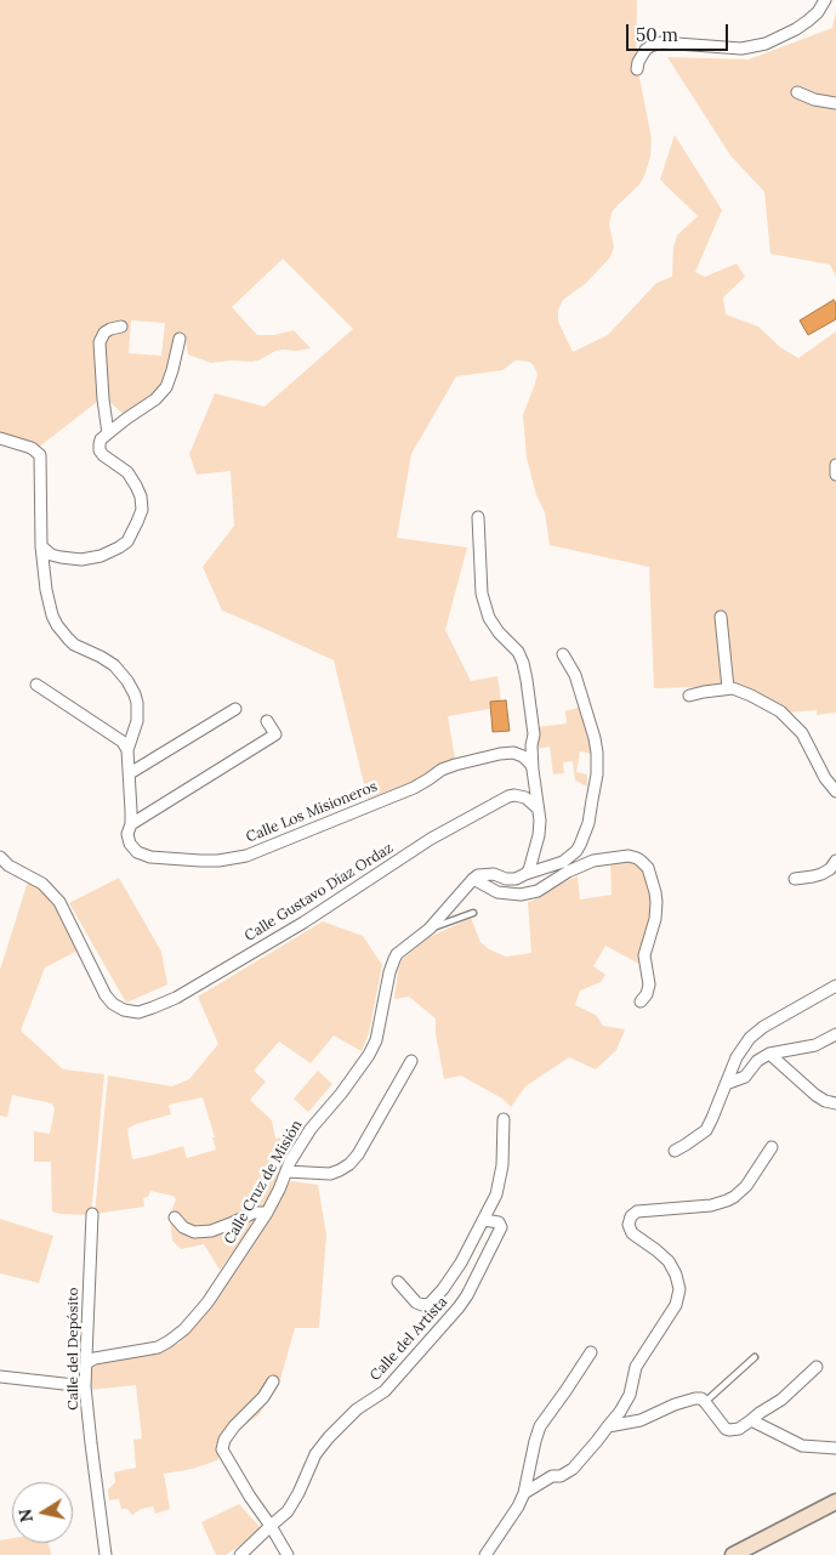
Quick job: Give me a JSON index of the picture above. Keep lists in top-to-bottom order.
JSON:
{
  "streets": {
    "street": [
      "Calle Los Misioneros",
      "Calle Gustavo Díaz Ordaz",
      "Calle Cruz de Misión",
      "Calle del Artista",
      "Calle del Depósito"
    ]
  },
  "crossings": [
    ["Calle Cruz de Misión", "Calle del Depósito"]
  ],
  "scale_bar": "50 m",
  "north": "left"
}
